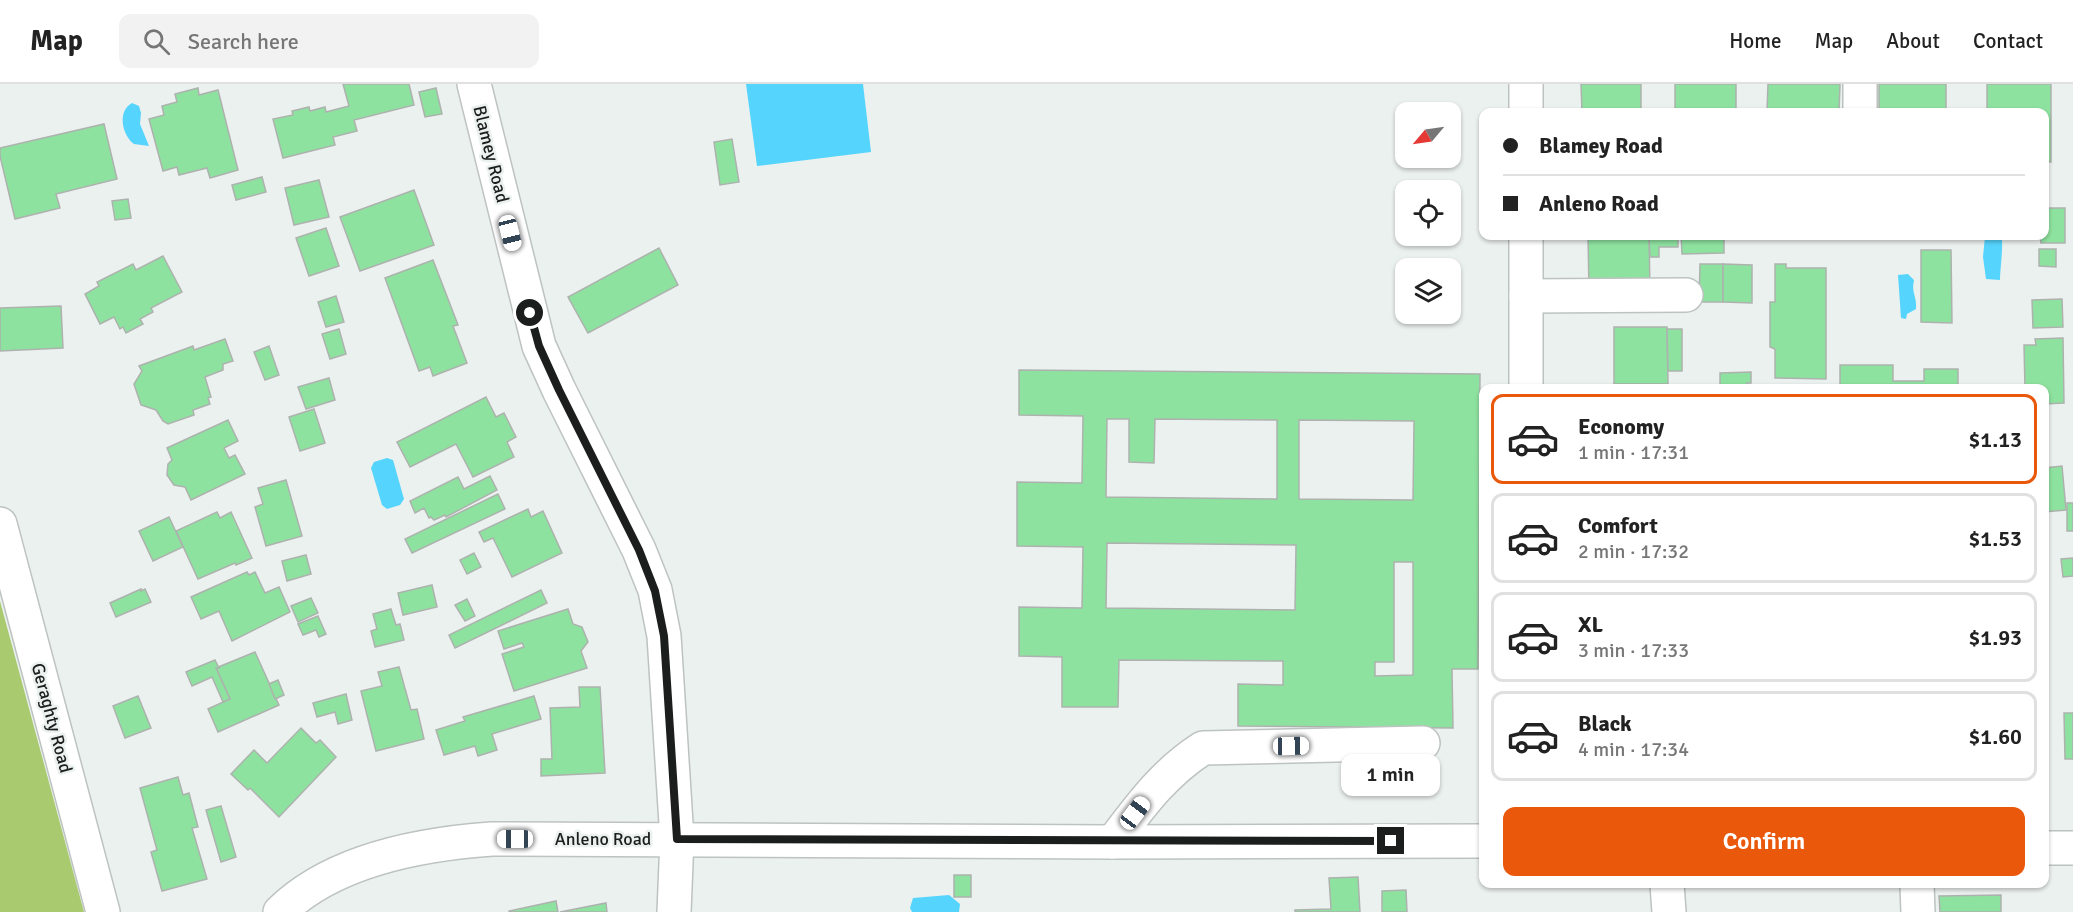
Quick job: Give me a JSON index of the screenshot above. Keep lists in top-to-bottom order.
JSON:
{
  "streets": {
    "street": ["Blamey Road", "Geraghty Road", "Anleno Road"]
  },
  "crossings": [
    ["Blamey Road", "Anleno Road"]
  ],
  "north": "bottom left",
  "page": {
    "header": "Map",
    "search": "Search here",
    "nav": [
      "Home",
      "Map",
      "About",
      "Contact"
    ],
    "banner": ["Blamey Road", "Anleno Road"],
    "list": [
      {
        "name": "Economy",
        "note": "1 min · 17:31",
        "value": "$1.13"
      },
      {
        "name": "Comfort",
        "note": "2 min · 17:32",
        "value": "$1.53"
      },
      {
        "name": "XL",
        "note": "3 min · 17:33",
        "value": "$1.93"
      },
      {
        "name": "Black",
        "note": "4 min · 17:34",
        "value": "$1.60"
      }
    ],
    "bubble": "1 min",
    "buttons": "Confirm"
  }
}
